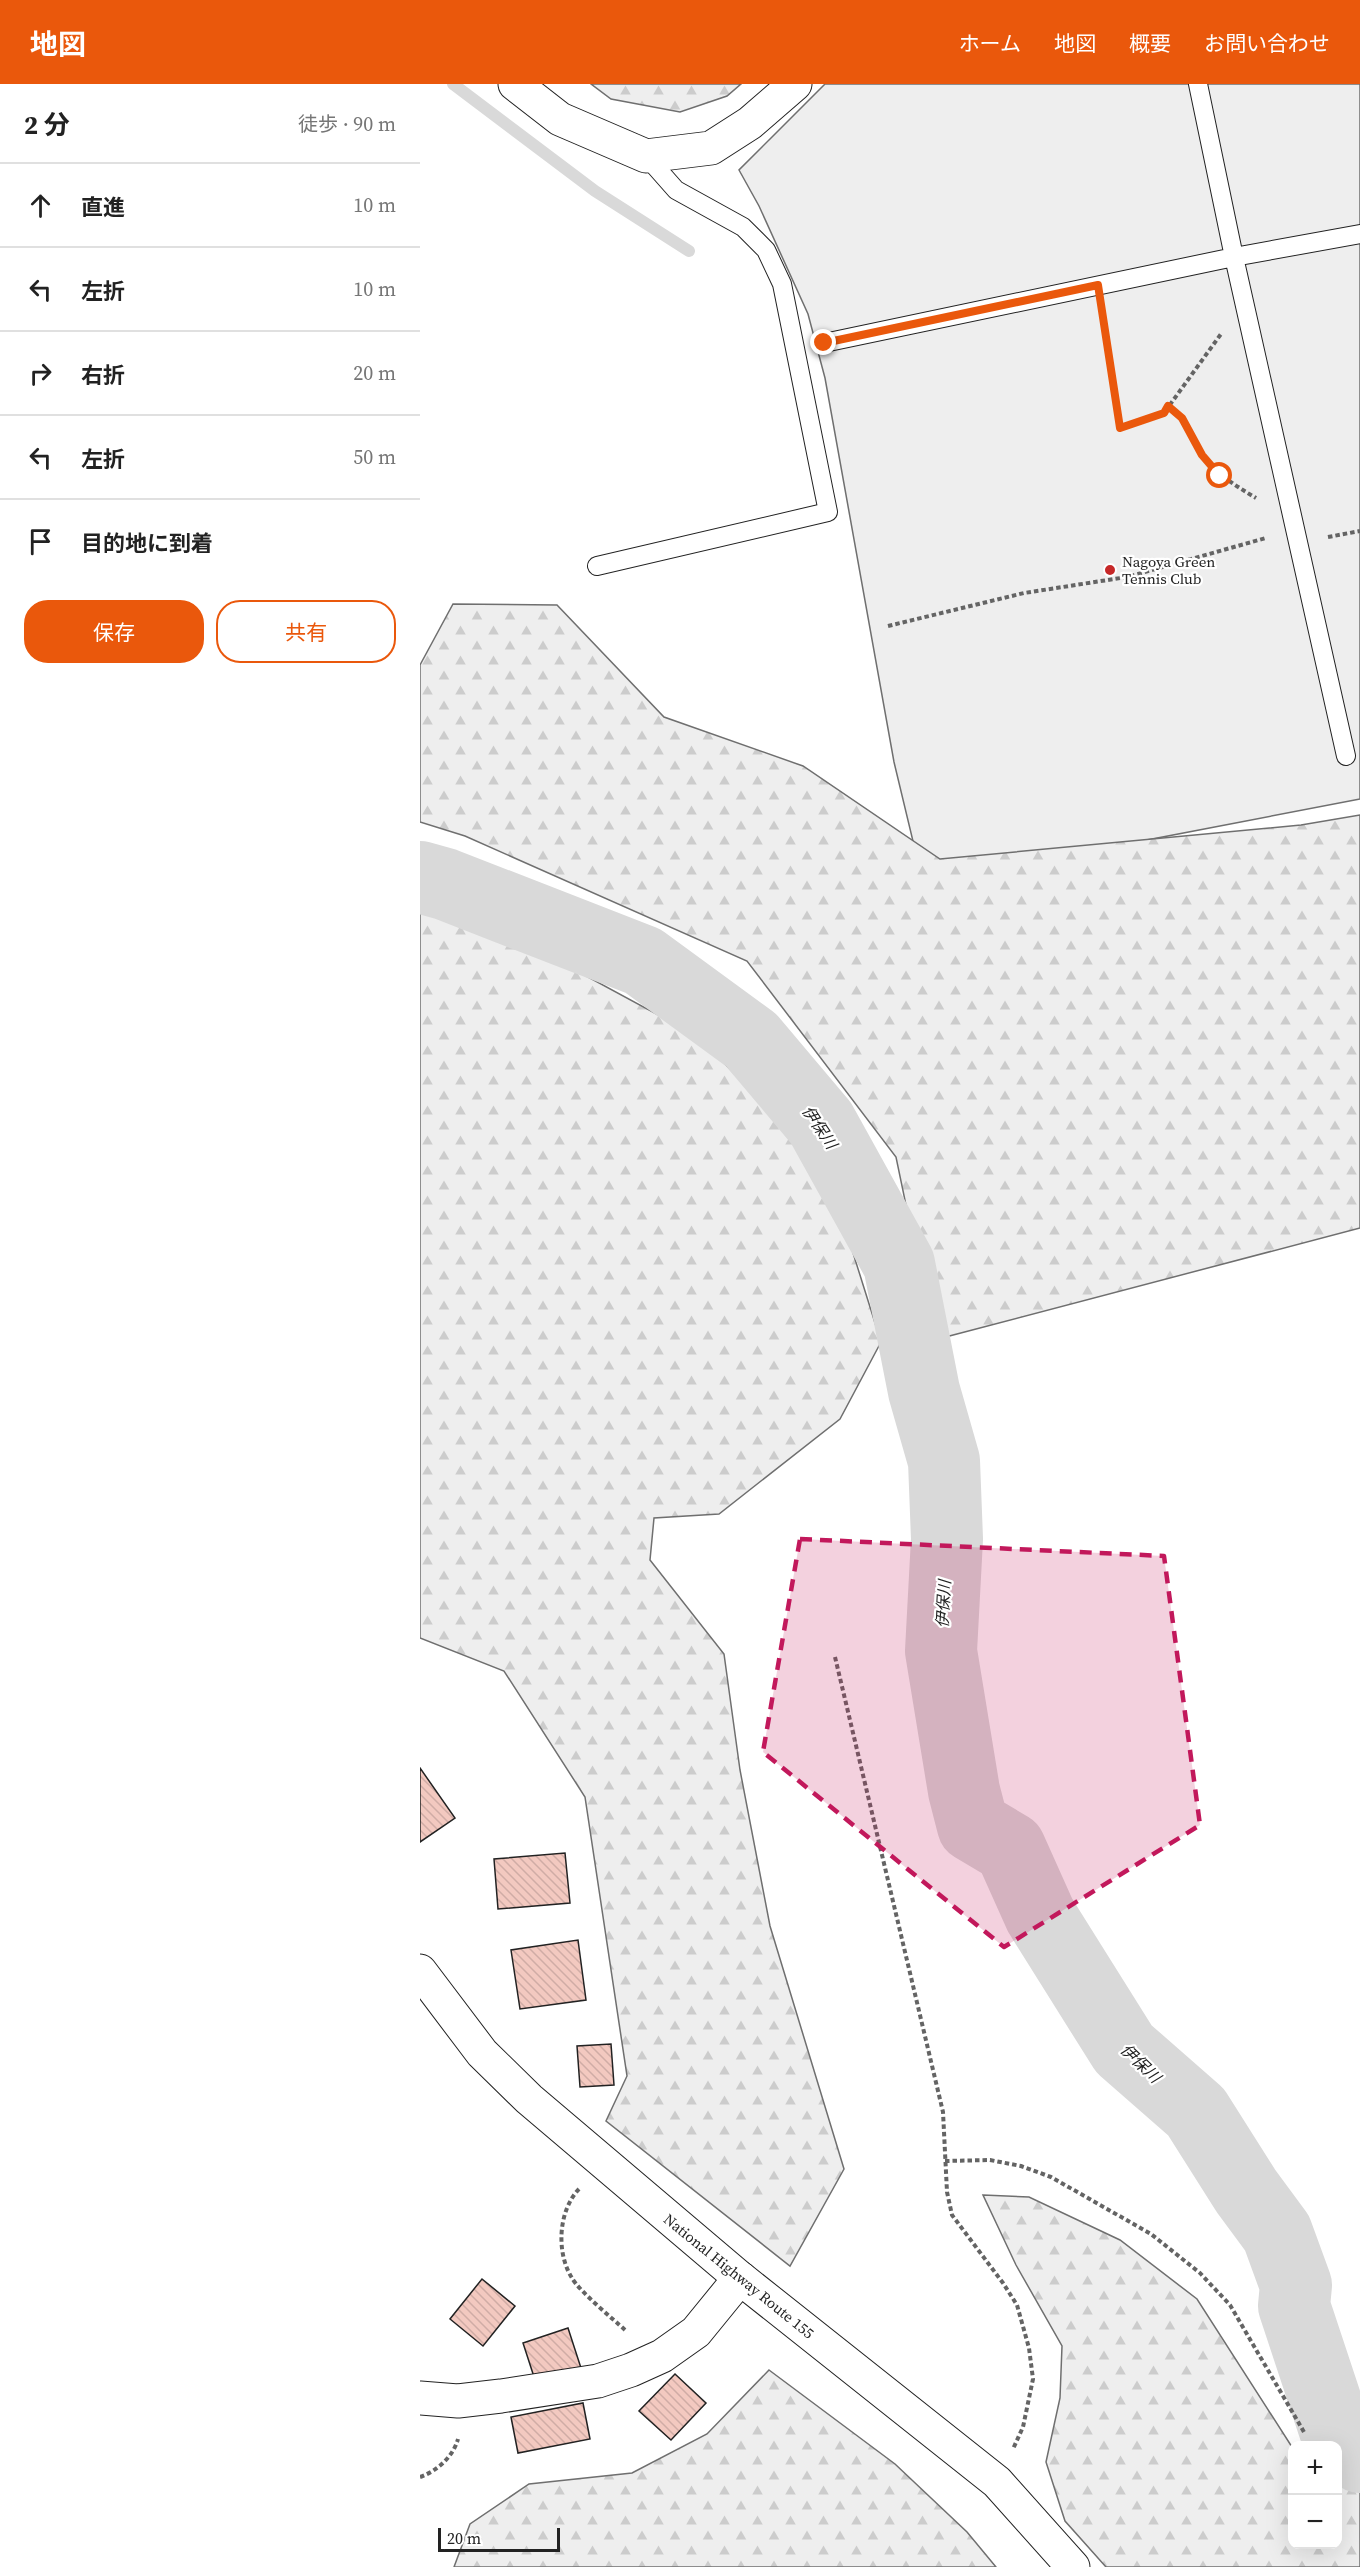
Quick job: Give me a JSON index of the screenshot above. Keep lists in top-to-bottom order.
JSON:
{
  "streets": {
    "main road": ["National Highway Route 155"]
  },
  "water": ["伊保川"],
  "places": ["Nagoya Green Tennis Club"],
  "scale_bar": "20 m",
  "page": {
    "header": "地図",
    "nav": [
      "ホーム",
      "地図",
      "概要",
      "お問い合わせ"
    ],
    "heading": ["2 分", "徒歩 · 90 m"],
    "list": [
      ["直進", "10 m"],
      ["左折", "10 m"],
      ["右折", "20 m"],
      ["左折", "50 m"],
      "目的地に到着"
    ],
    "buttons": ["保存", "共有"],
    "map_buttons": ["+", "−"],
    "scale": "20 m"
  }
}
